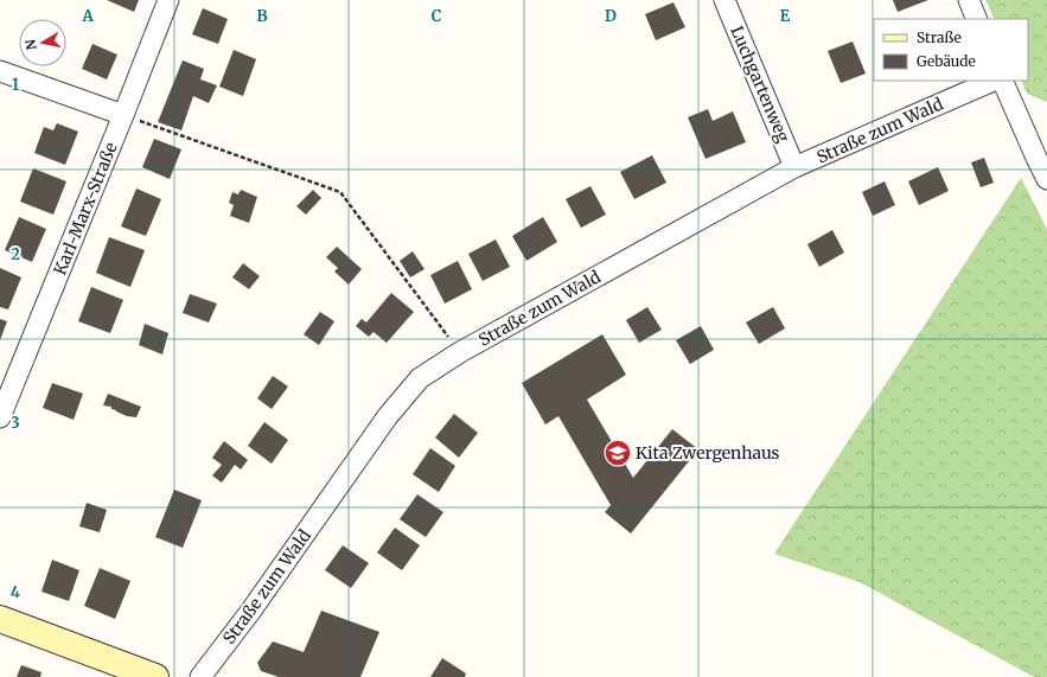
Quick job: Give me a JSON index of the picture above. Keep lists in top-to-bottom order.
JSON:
{
  "streets": {
    "street": ["Luchgartenweg", "Straße zum Wald", "Karl-Marx-Straße"]
  },
  "crossings": [
    ["Luchgartenweg", "Straße zum Wald"]
  ],
  "places": {
    "school or university": ["Kita Zwergenhaus"]
  },
  "legend": ["Straße", "Gebäude"],
  "north": "left",
  "grid": {
    "columns": [
      "A",
      "B",
      "C",
      "D",
      "E"
    ],
    "rows": [
      "1",
      "2",
      "3",
      "4"
    ]
  }
}
